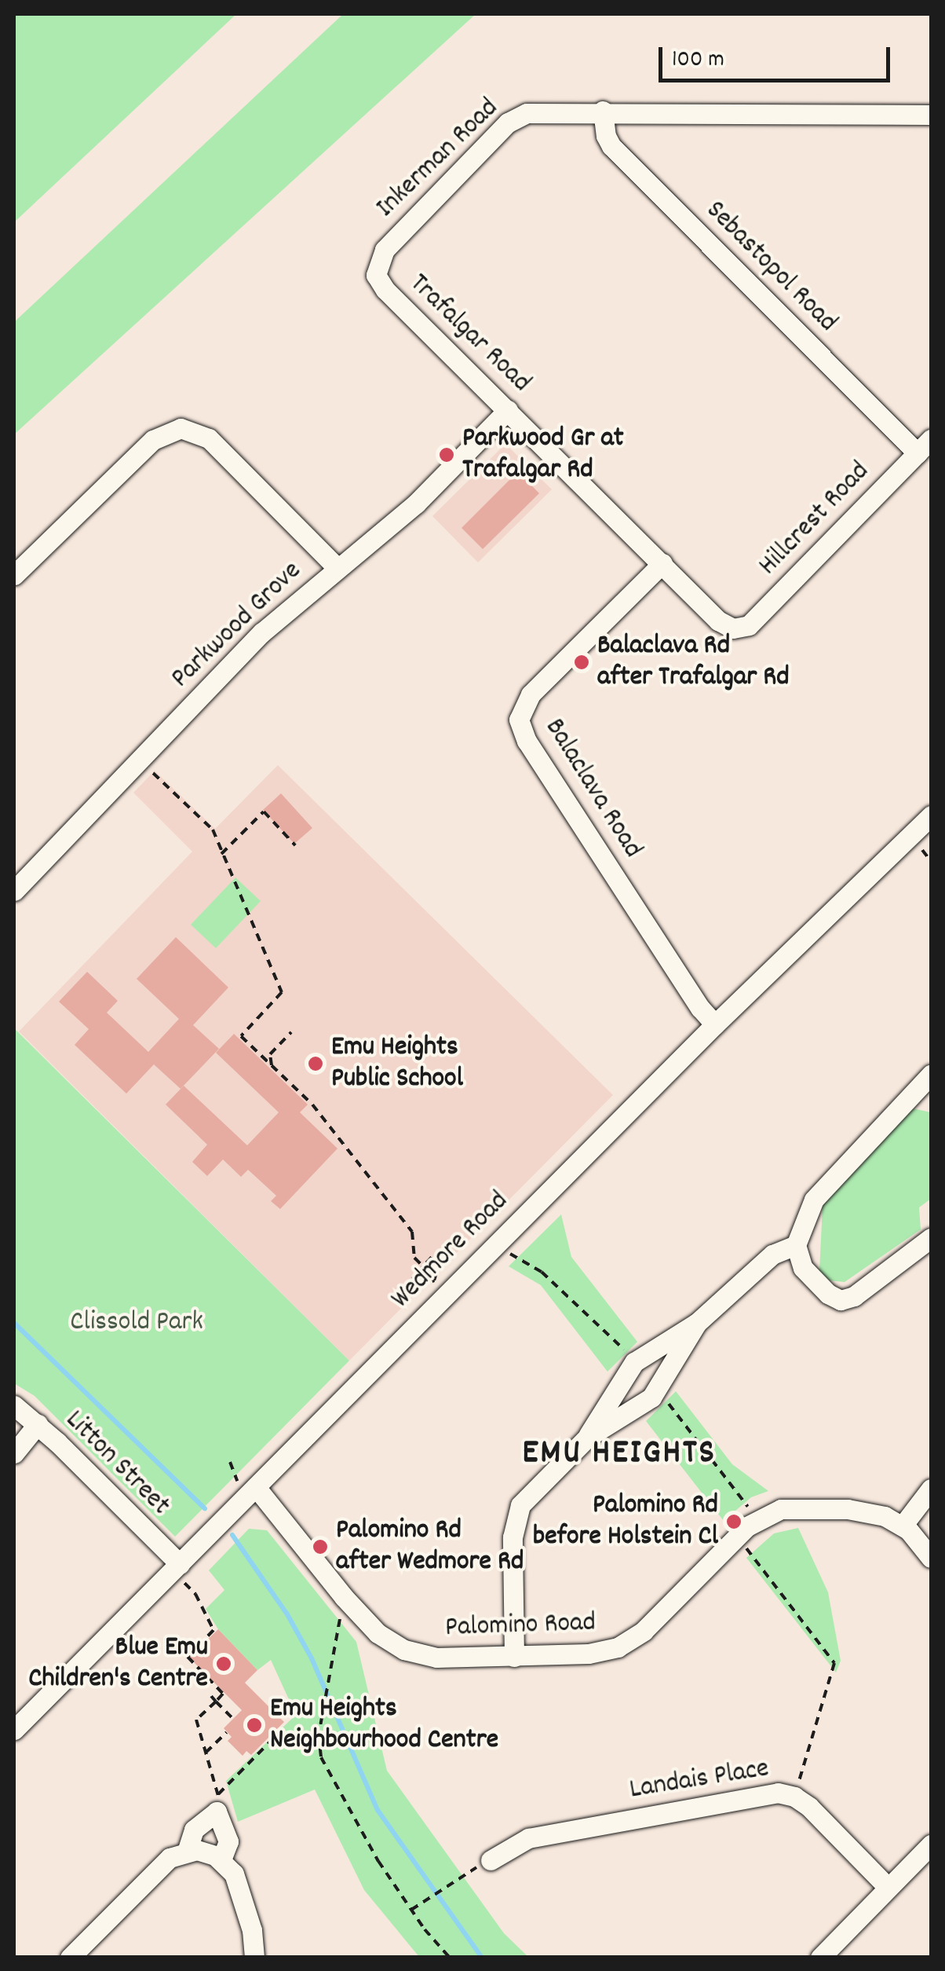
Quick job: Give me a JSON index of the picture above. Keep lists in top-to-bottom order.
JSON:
{
  "streets": {
    "street": [
      "Inkerman Road",
      "Sebastopol Road",
      "Trafalgar Road",
      "Hillcrest Road",
      "Parkwood Grove",
      "Balaclava Road",
      "Wedmore Road",
      "Litton Street",
      "Palomino Road",
      "Landais Place"
    ]
  },
  "crossings": [
    ["Inkerman Road", "Sebastopol Road"],
    ["Inkerman Road", "Trafalgar Road"],
    ["Sebastopol Road", "Hillcrest Road"],
    ["Trafalgar Road", "Hillcrest Road"],
    ["Trafalgar Road", "Parkwood Grove"],
    ["Trafalgar Road", "Balaclava Road"],
    ["Balaclava Road", "Wedmore Road"],
    ["Wedmore Road", "Litton Street"],
    ["Wedmore Road", "Palomino Road"]
  ],
  "districts": ["EMU HEIGHTS"],
  "parks": ["Clissold Park"],
  "places": [
    "Parkwood Gr at Trafalgar Rd",
    "Balaclava Rd after Trafalgar Rd",
    "Emu Heights Public School",
    "Palomino Rd before Holstein Cl",
    "Palomino Rd after Wedmore Rd",
    "Blue Emu Children's Centre",
    "Emu Heights Neighbourhood Centre"
  ],
  "scale_bar": "100 m"
}
